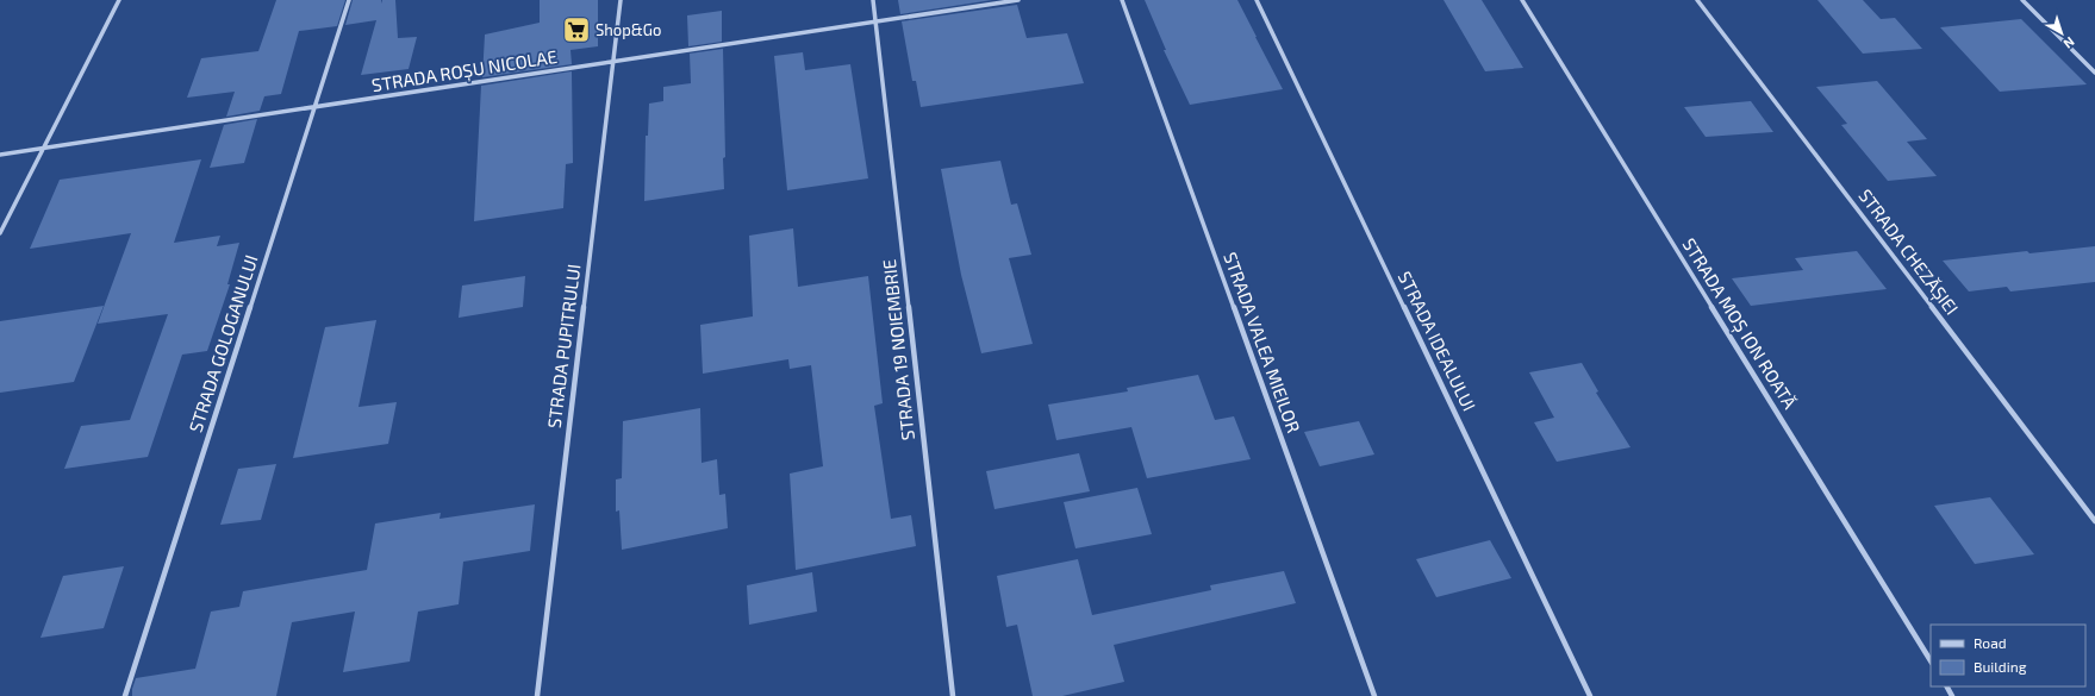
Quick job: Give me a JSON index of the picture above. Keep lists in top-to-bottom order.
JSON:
{
  "streets": {
    "street": [
      "STRADA ROȘU NICOLAE",
      "STRADA CHEZĂȘIEI",
      "STRADA MOȘ ION ROATĂ",
      "STRADA IDEALULUI",
      "STRADA VALEA MIEILOR",
      "STRADA GOLOGANULUI",
      "STRADA PUPITRULUI",
      "STRADA 19 NOIEMBRIE"
    ]
  },
  "crossings": [
    ["STRADA ROȘU NICOLAE", "STRADA GOLOGANULUI"],
    ["STRADA ROȘU NICOLAE", "STRADA PUPITRULUI"],
    ["STRADA ROȘU NICOLAE", "STRADA 19 NOIEMBRIE"]
  ],
  "places": {
    "supermarket": ["Shop&Go"]
  },
  "legend": ["Road", "Building"],
  "north": "bottom right"
}
